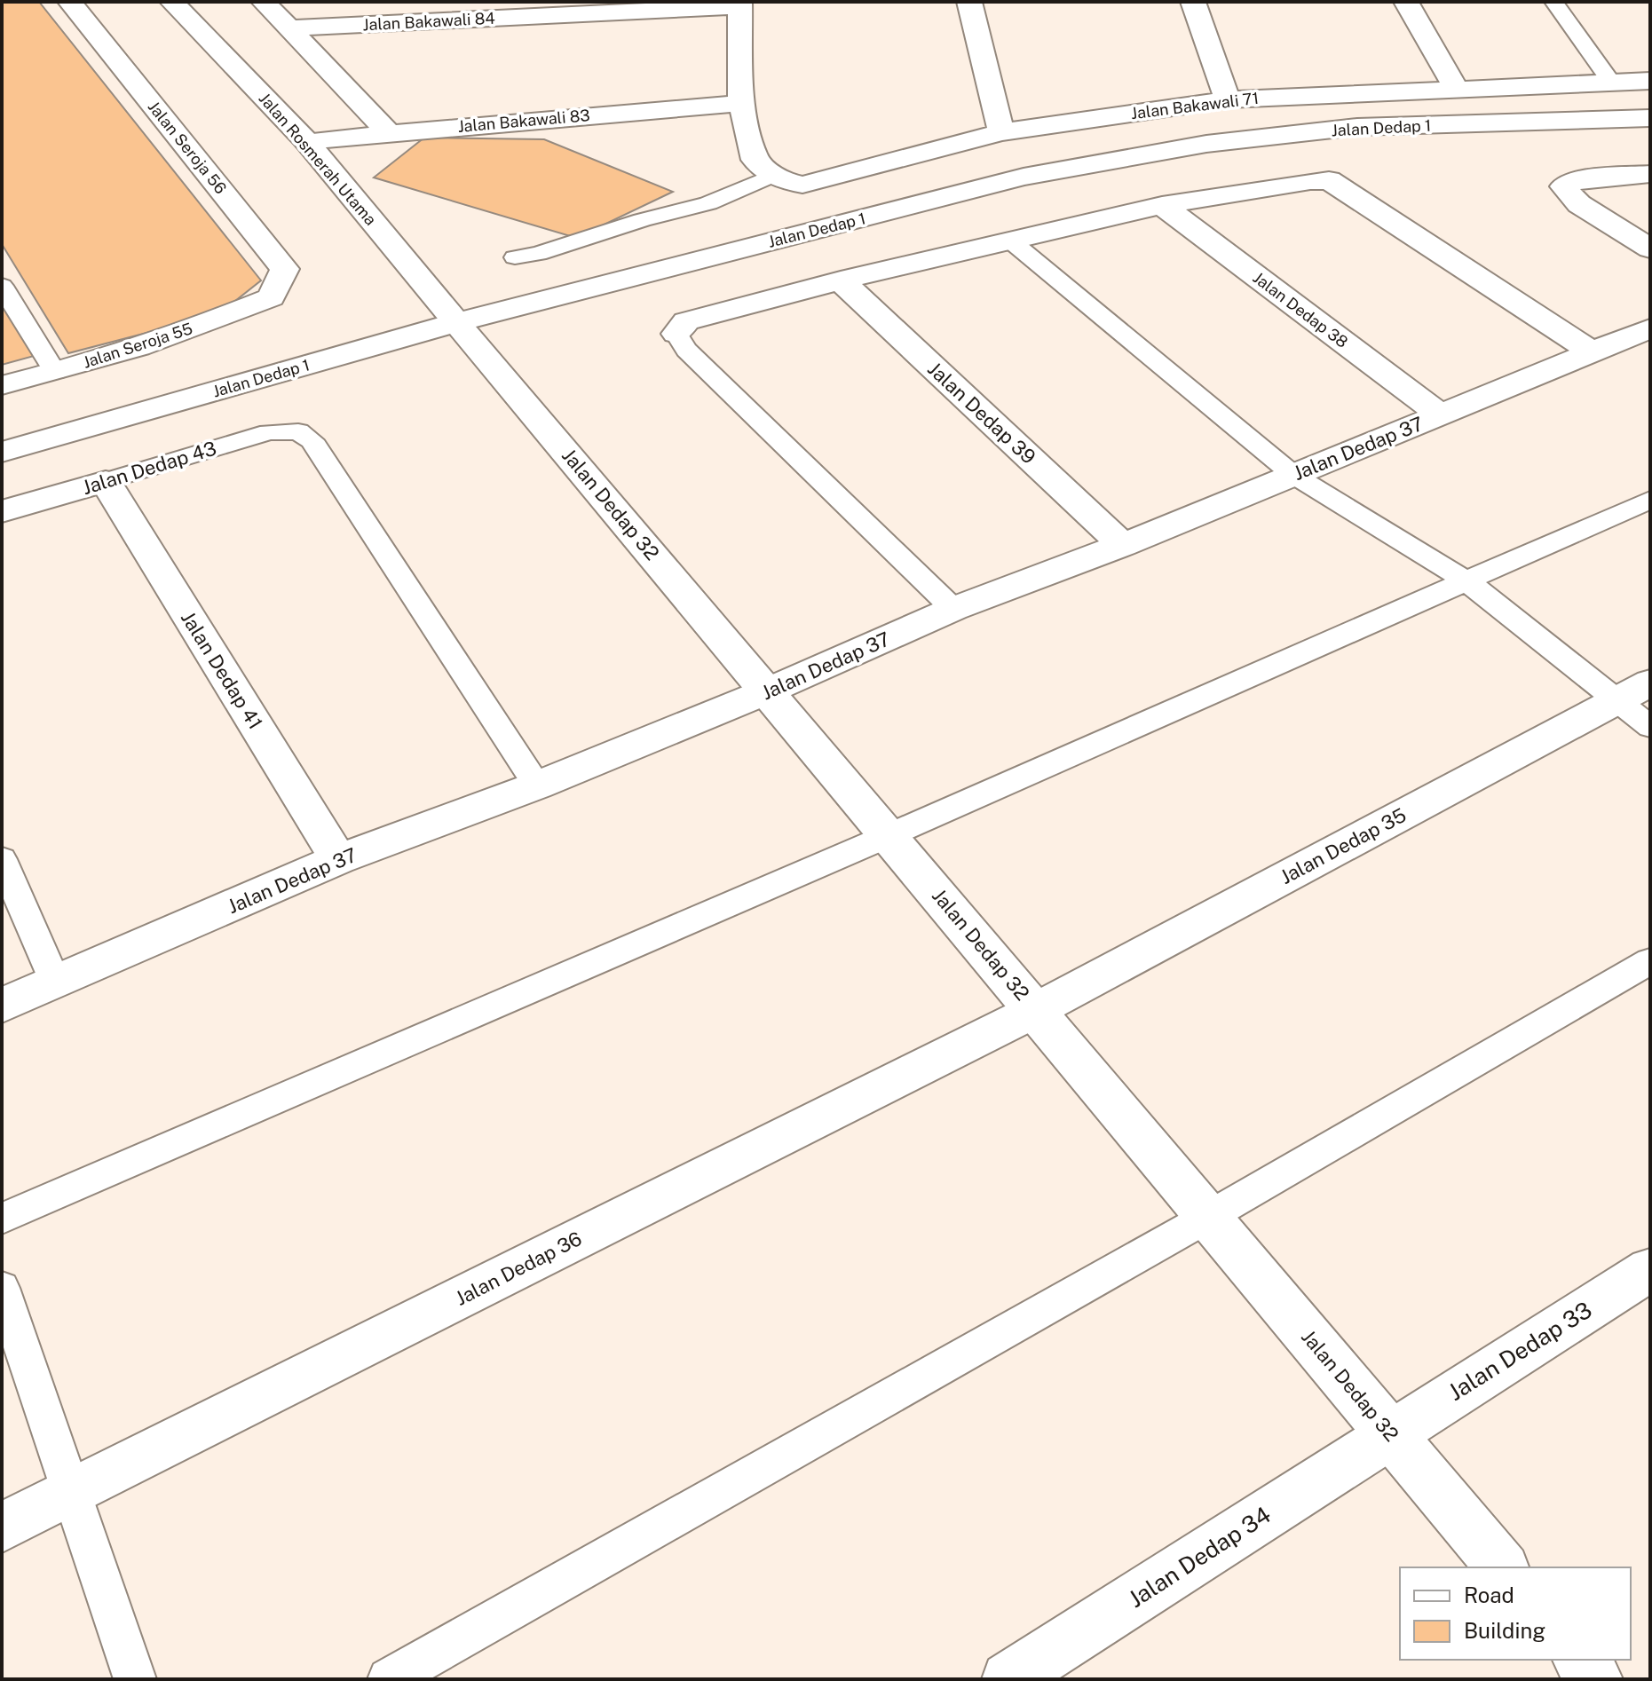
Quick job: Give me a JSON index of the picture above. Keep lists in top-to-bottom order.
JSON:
{
  "streets": {
    "street": [
      "Jalan Bakawali 84",
      "Jalan Bakawali 71",
      "Jalan Bakawali 83",
      "Jalan Dedap 1",
      "Jalan Seroja 56",
      "Jalan Rosmerah Utama",
      "Jalan Dedap 38",
      "Jalan Seroja 55",
      "Jalan Dedap 39",
      "Jalan Dedap 37",
      "Jalan Dedap 43",
      "Jalan Dedap 32",
      "Jalan Dedap 41",
      "Jalan Dedap 35",
      "Jalan Dedap 36",
      "Jalan Dedap 33",
      "Jalan Dedap 34"
    ]
  },
  "crossings": [
    ["Jalan Bakawali 83", "Jalan Rosmerah Utama"],
    ["Jalan Dedap 1", "Jalan Rosmerah Utama"],
    ["Jalan Dedap 1", "Jalan Dedap 32"],
    ["Jalan Seroja 56", "Jalan Seroja 55"],
    ["Jalan Rosmerah Utama", "Jalan Dedap 32"],
    ["Jalan Dedap 38", "Jalan Dedap 37"],
    ["Jalan Dedap 39", "Jalan Dedap 37"],
    ["Jalan Dedap 37", "Jalan Dedap 43"],
    ["Jalan Dedap 37", "Jalan Dedap 32"],
    ["Jalan Dedap 37", "Jalan Dedap 41"],
    ["Jalan Dedap 43", "Jalan Dedap 41"],
    ["Jalan Dedap 32", "Jalan Dedap 35"],
    ["Jalan Dedap 32", "Jalan Dedap 36"],
    ["Jalan Dedap 32", "Jalan Dedap 33"],
    ["Jalan Dedap 32", "Jalan Dedap 34"],
    ["Jalan Dedap 35", "Jalan Dedap 36"],
    ["Jalan Dedap 33", "Jalan Dedap 34"]
  ],
  "legend": ["Road", "Building"]
}
